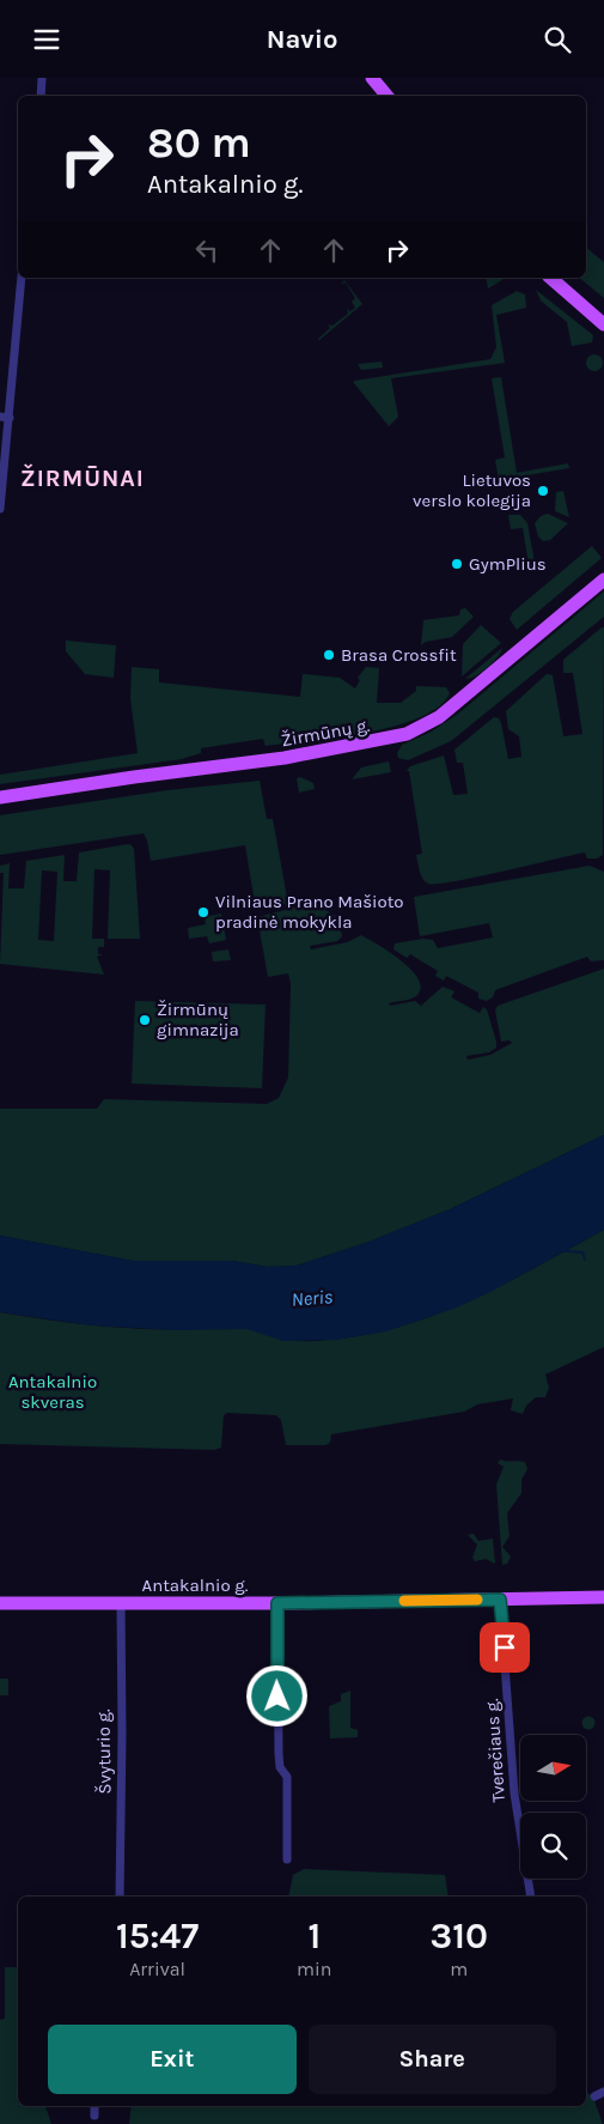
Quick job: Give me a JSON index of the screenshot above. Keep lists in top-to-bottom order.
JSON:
{
  "streets": {
    "main road": ["Žirmūnų g.", "Antakalnio g."],
    "street": ["Tverečiaus g.", "Švyturio g."]
  },
  "crossings": [
    ["Antakalnio g.", "Tverečiaus g."],
    ["Antakalnio g.", "Švyturio g."]
  ],
  "districts": ["ŽIRMŪNAI"],
  "water": ["Neris"],
  "parks": ["Antakalnio skveras"],
  "places": [
    "Lietuvos verslo kolegija",
    "GymPlius",
    "Brasa Crossfit",
    "Vilniaus Prano Mašioto pradinė mokykla",
    "Žirmūnų gimnazija"
  ],
  "north": "right",
  "page": {
    "header": "Navio",
    "turn": ["80 m", "Antakalnio g."],
    "eta": [
      "15:47",
      "Arrival",
      "1",
      "min",
      "310",
      "m"
    ],
    "buttons": ["Exit", "Share"]
  }
}
